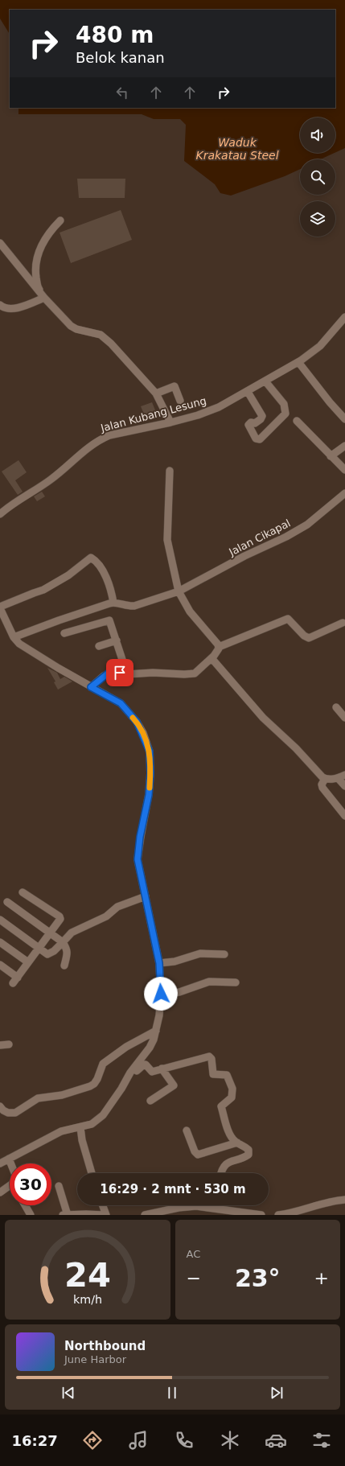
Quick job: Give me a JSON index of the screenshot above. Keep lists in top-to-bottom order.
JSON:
{
  "streets": {
    "street": ["Jalan Kubang Lesung", "Jalan Cikapal"]
  },
  "water": ["Waduk Krakatau Steel"],
  "page": {
    "turn": ["480 m", "Belok kanan"],
    "limit": "30",
    "trip": "16:29 · 2 mnt · 530 m",
    "tile": "AC",
    "heat": ["−", "23°", "+"],
    "song": ["Northbound", "June Harbor"],
    "tabs": "16:27",
    "gauge": ["24", "km/h"]
  }
}
